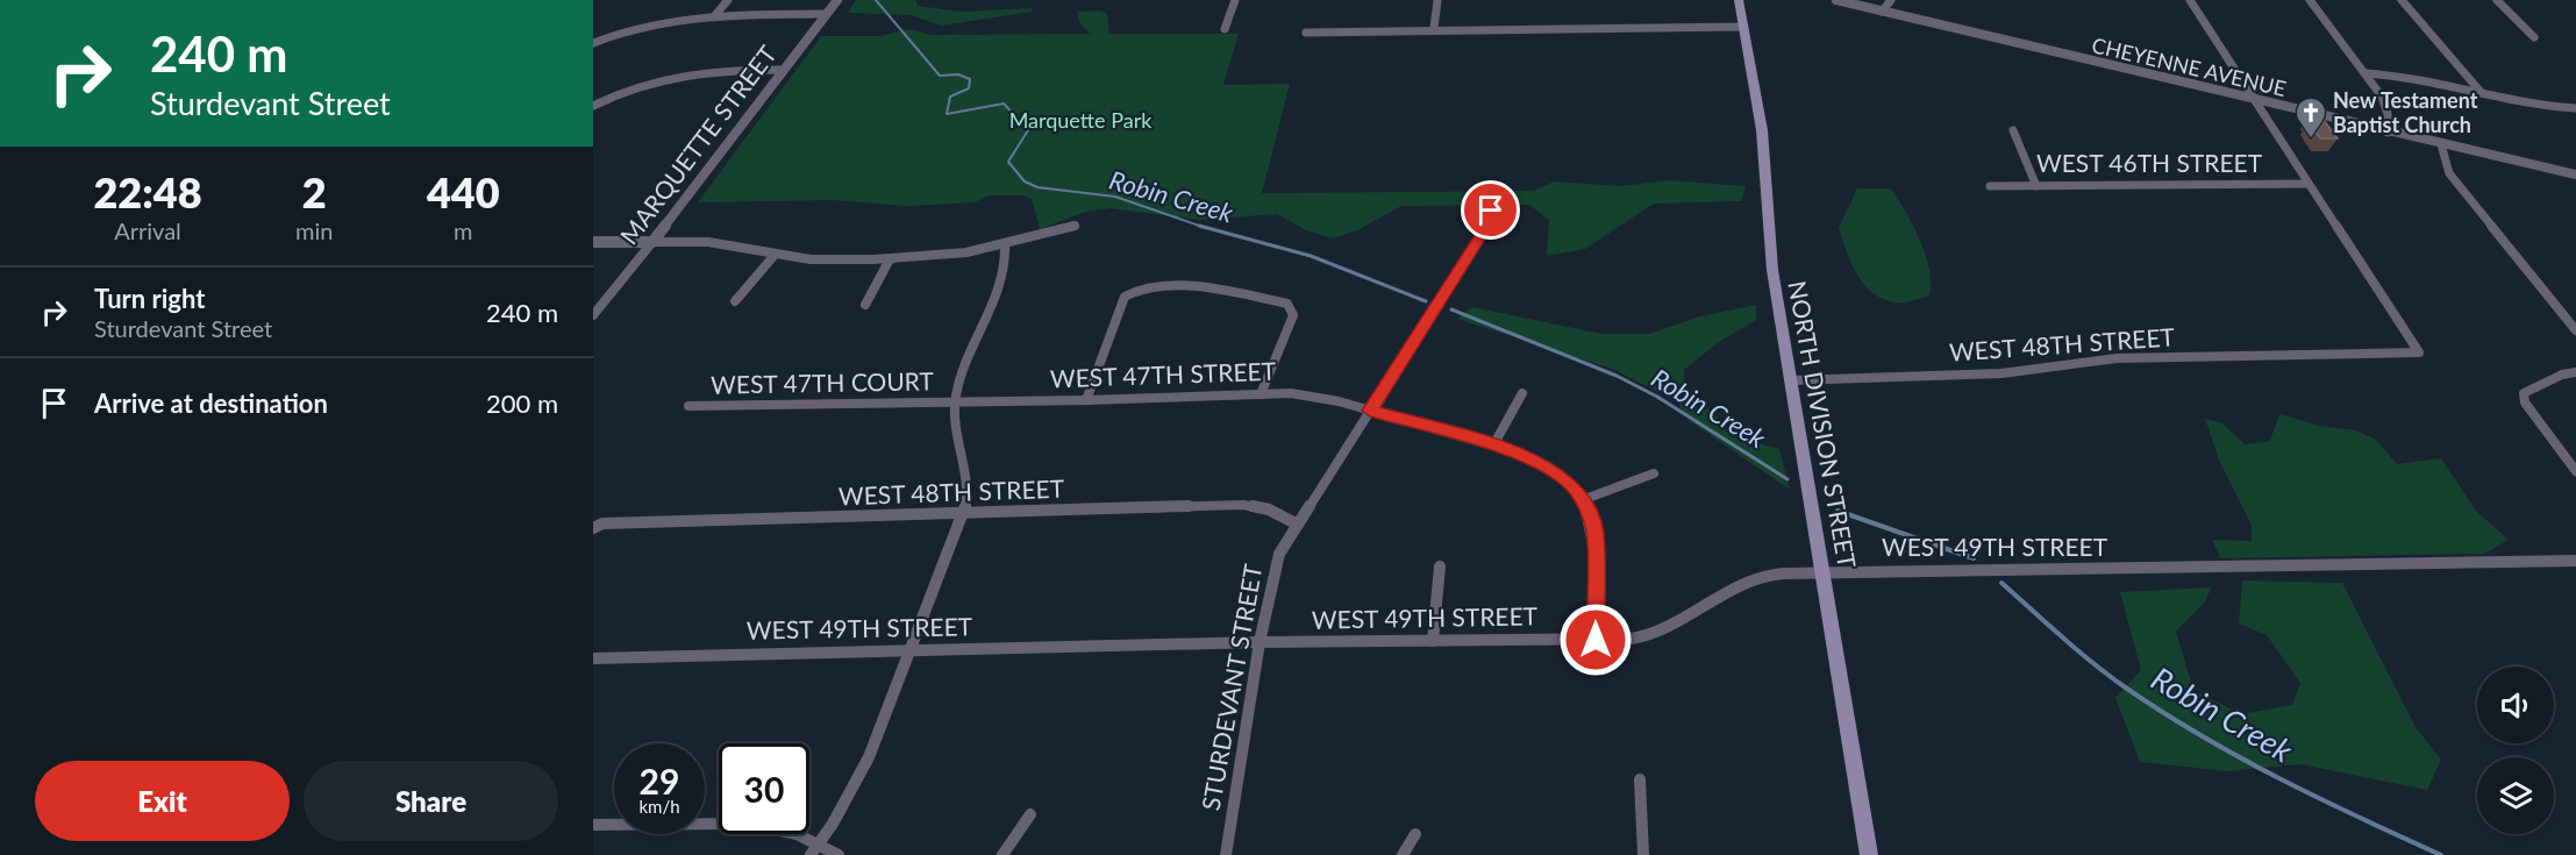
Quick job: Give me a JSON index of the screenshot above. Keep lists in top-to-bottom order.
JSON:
{
  "streets": {
    "main road": ["NORTH DIVISION STREET"],
    "street": [
      "CHEYENNE AVENUE",
      "MARQUETTE STREET",
      "WEST 46TH STREET",
      "WEST 48TH STREET",
      "WEST 47TH STREET",
      "WEST 47TH COURT",
      "WEST 49TH STREET",
      "STURDEVANT STREET"
    ]
  },
  "crossings": [
    ["WEST 46TH STREET", "WEST 48TH STREET"],
    ["WEST 48TH STREET", "NORTH DIVISION STREET"],
    ["WEST 48TH STREET", "STURDEVANT STREET"],
    ["WEST 47TH STREET", "WEST 47TH COURT"],
    ["WEST 47TH STREET", "STURDEVANT STREET"],
    ["NORTH DIVISION STREET", "WEST 49TH STREET"],
    ["WEST 49TH STREET", "STURDEVANT STREET"]
  ],
  "water": ["Robin Creek"],
  "parks": ["Marquette Park"],
  "places": {
    "church": ["New Testament Baptist Church"]
  },
  "page": {
    "turn": ["240 m", "Sturdevant Street"],
    "eta": [
      "22:48",
      "Arrival",
      "2",
      "min",
      "440",
      "m"
    ],
    "list": [
      {
        "name": "Turn right",
        "note": "Sturdevant Street",
        "value": "240 m"
      },
      {
        "name": "Arrive at destination",
        "value": "200 m"
      }
    ],
    "speed": "29 km/h",
    "limit": "30",
    "buttons": ["Exit", "Share"]
  }
}
